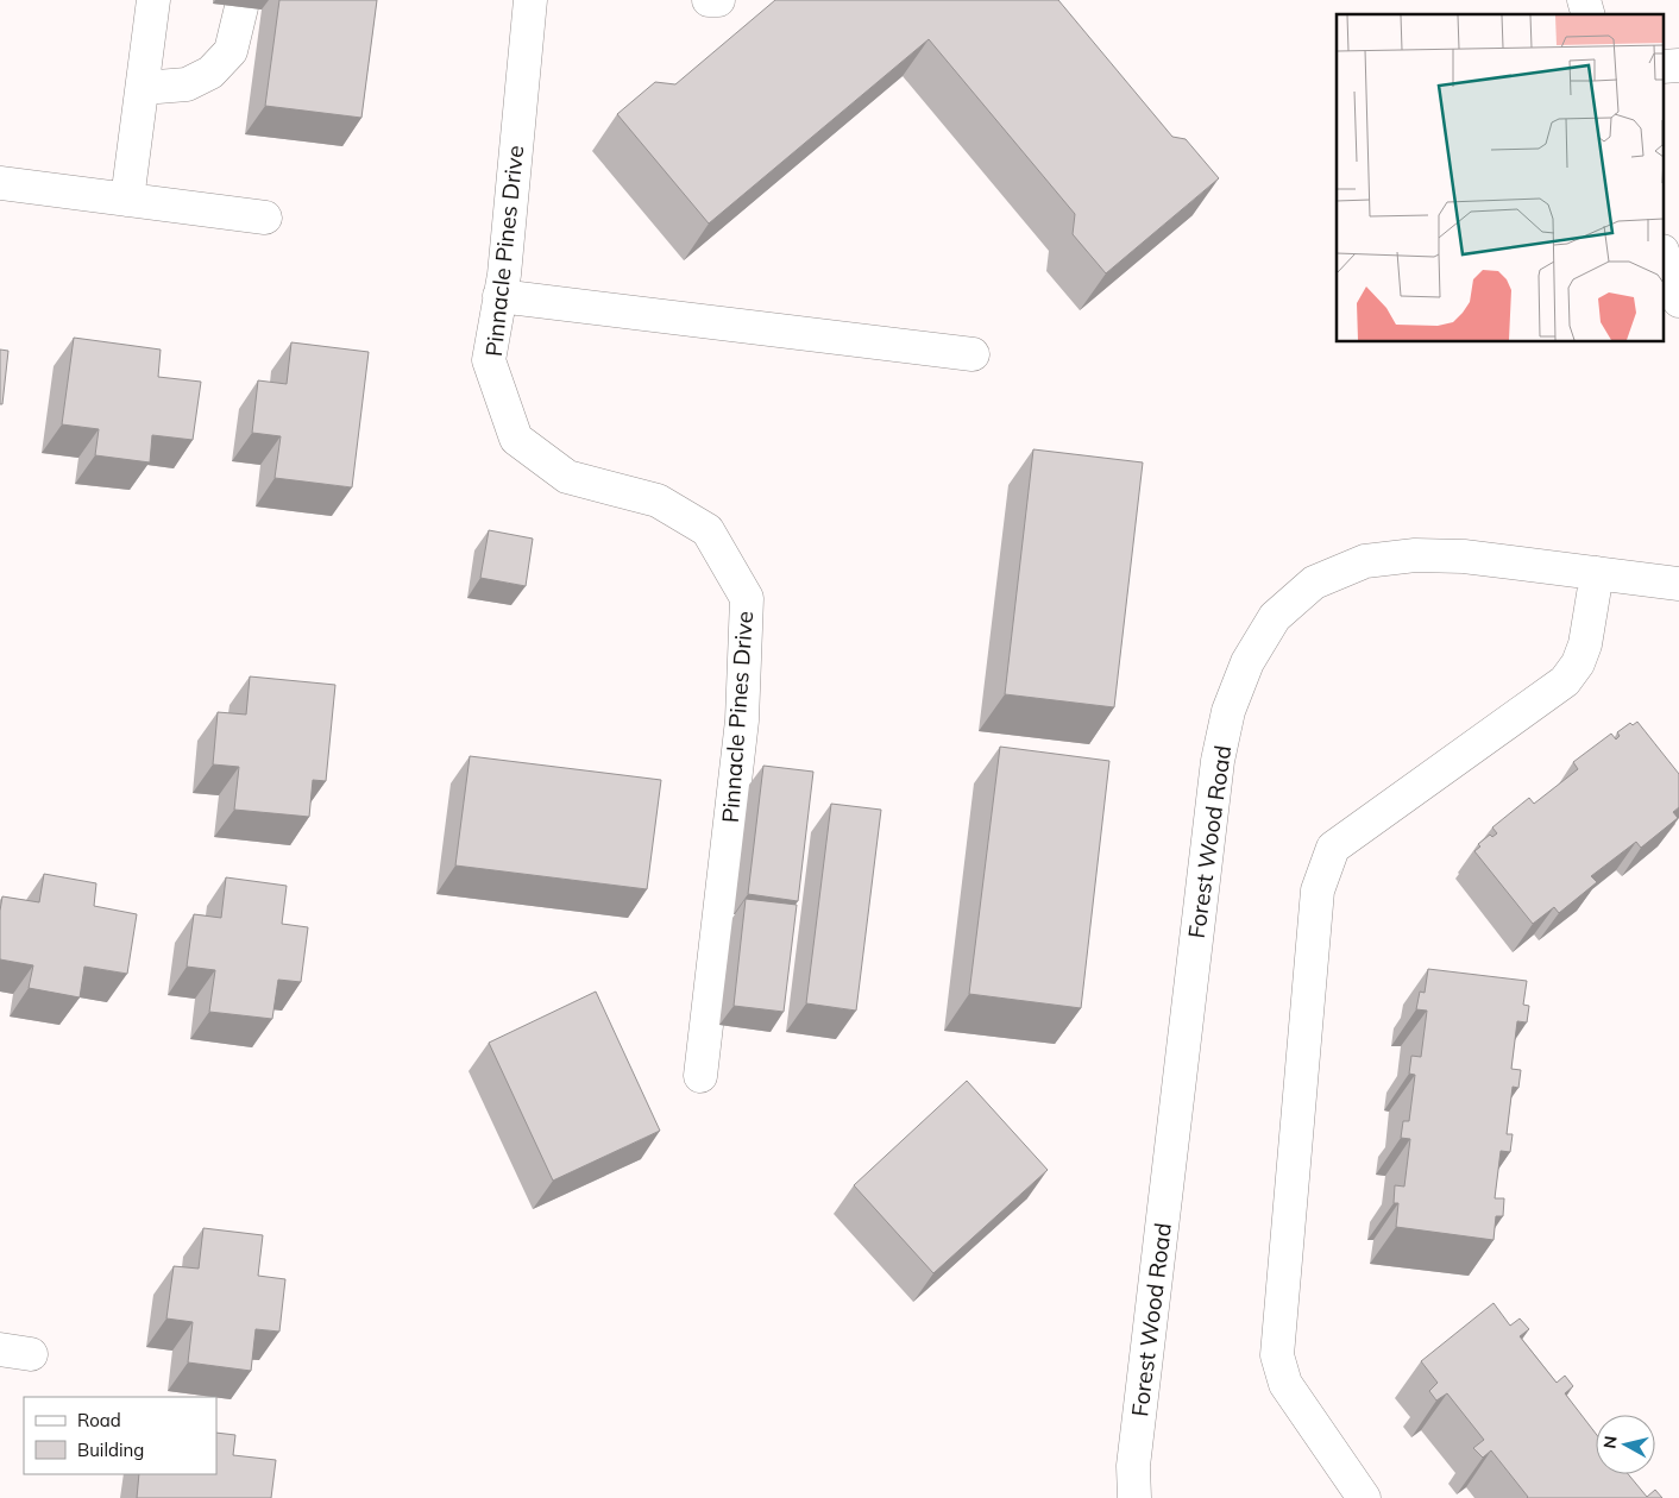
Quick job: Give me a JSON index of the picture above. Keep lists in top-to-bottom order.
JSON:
{
  "streets": {
    "street": ["Pinnacle Pines Drive", "Forest Wood Road"]
  },
  "legend": ["Road", "Building"],
  "north": "left"
}
